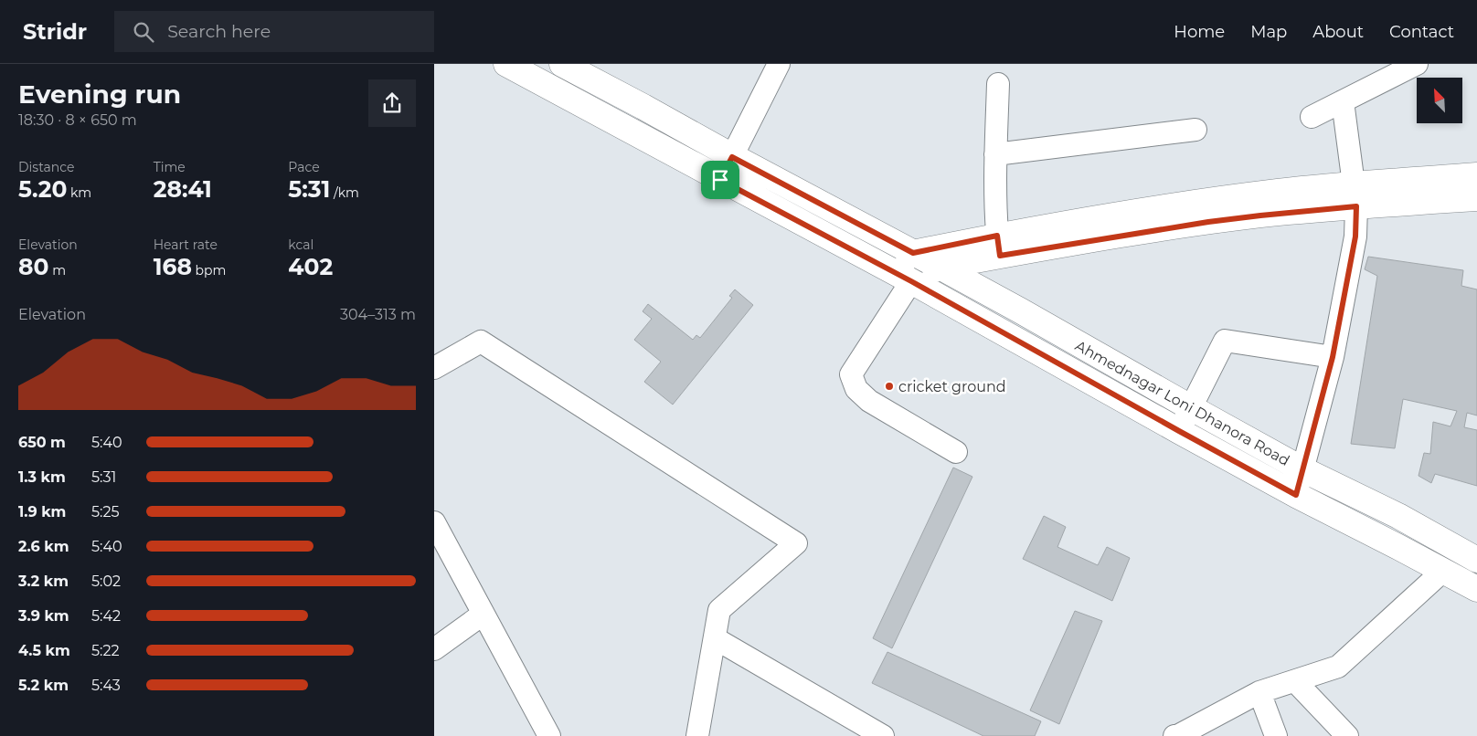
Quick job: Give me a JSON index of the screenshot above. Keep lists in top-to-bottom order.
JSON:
{
  "streets": {
    "main road": ["Ahmednagar Loni Dhanora Road"]
  },
  "places": ["cricket ground"],
  "north": "top left",
  "page": {
    "header": "Stridr",
    "search": "Search here",
    "nav": [
      "Home",
      "Map",
      "About",
      "Contact"
    ],
    "heading": ["Evening run", "18:30 · 8 × 650 m"],
    "stats": [
      ["Distance", "5.20 km"],
      ["Time", "28:41"],
      ["Pace", "5:31 /km"],
      ["Elevation", "80 m"],
      ["Heart rate", "168 bpm"],
      ["kcal", "402"]
    ],
    "chart": ["Elevation", "304–313 m"],
    "list": [
      {
        "name": "650 m",
        "note": "5:40"
      },
      {
        "name": "1.3 km",
        "note": "5:31"
      },
      {
        "name": "1.9 km",
        "note": "5:25"
      },
      {
        "name": "2.6 km",
        "note": "5:40"
      },
      {
        "name": "3.2 km",
        "note": "5:02"
      },
      {
        "name": "3.9 km",
        "note": "5:42"
      },
      {
        "name": "4.5 km",
        "note": "5:22"
      },
      {
        "name": "5.2 km",
        "note": "5:43"
      }
    ]
  }
}
